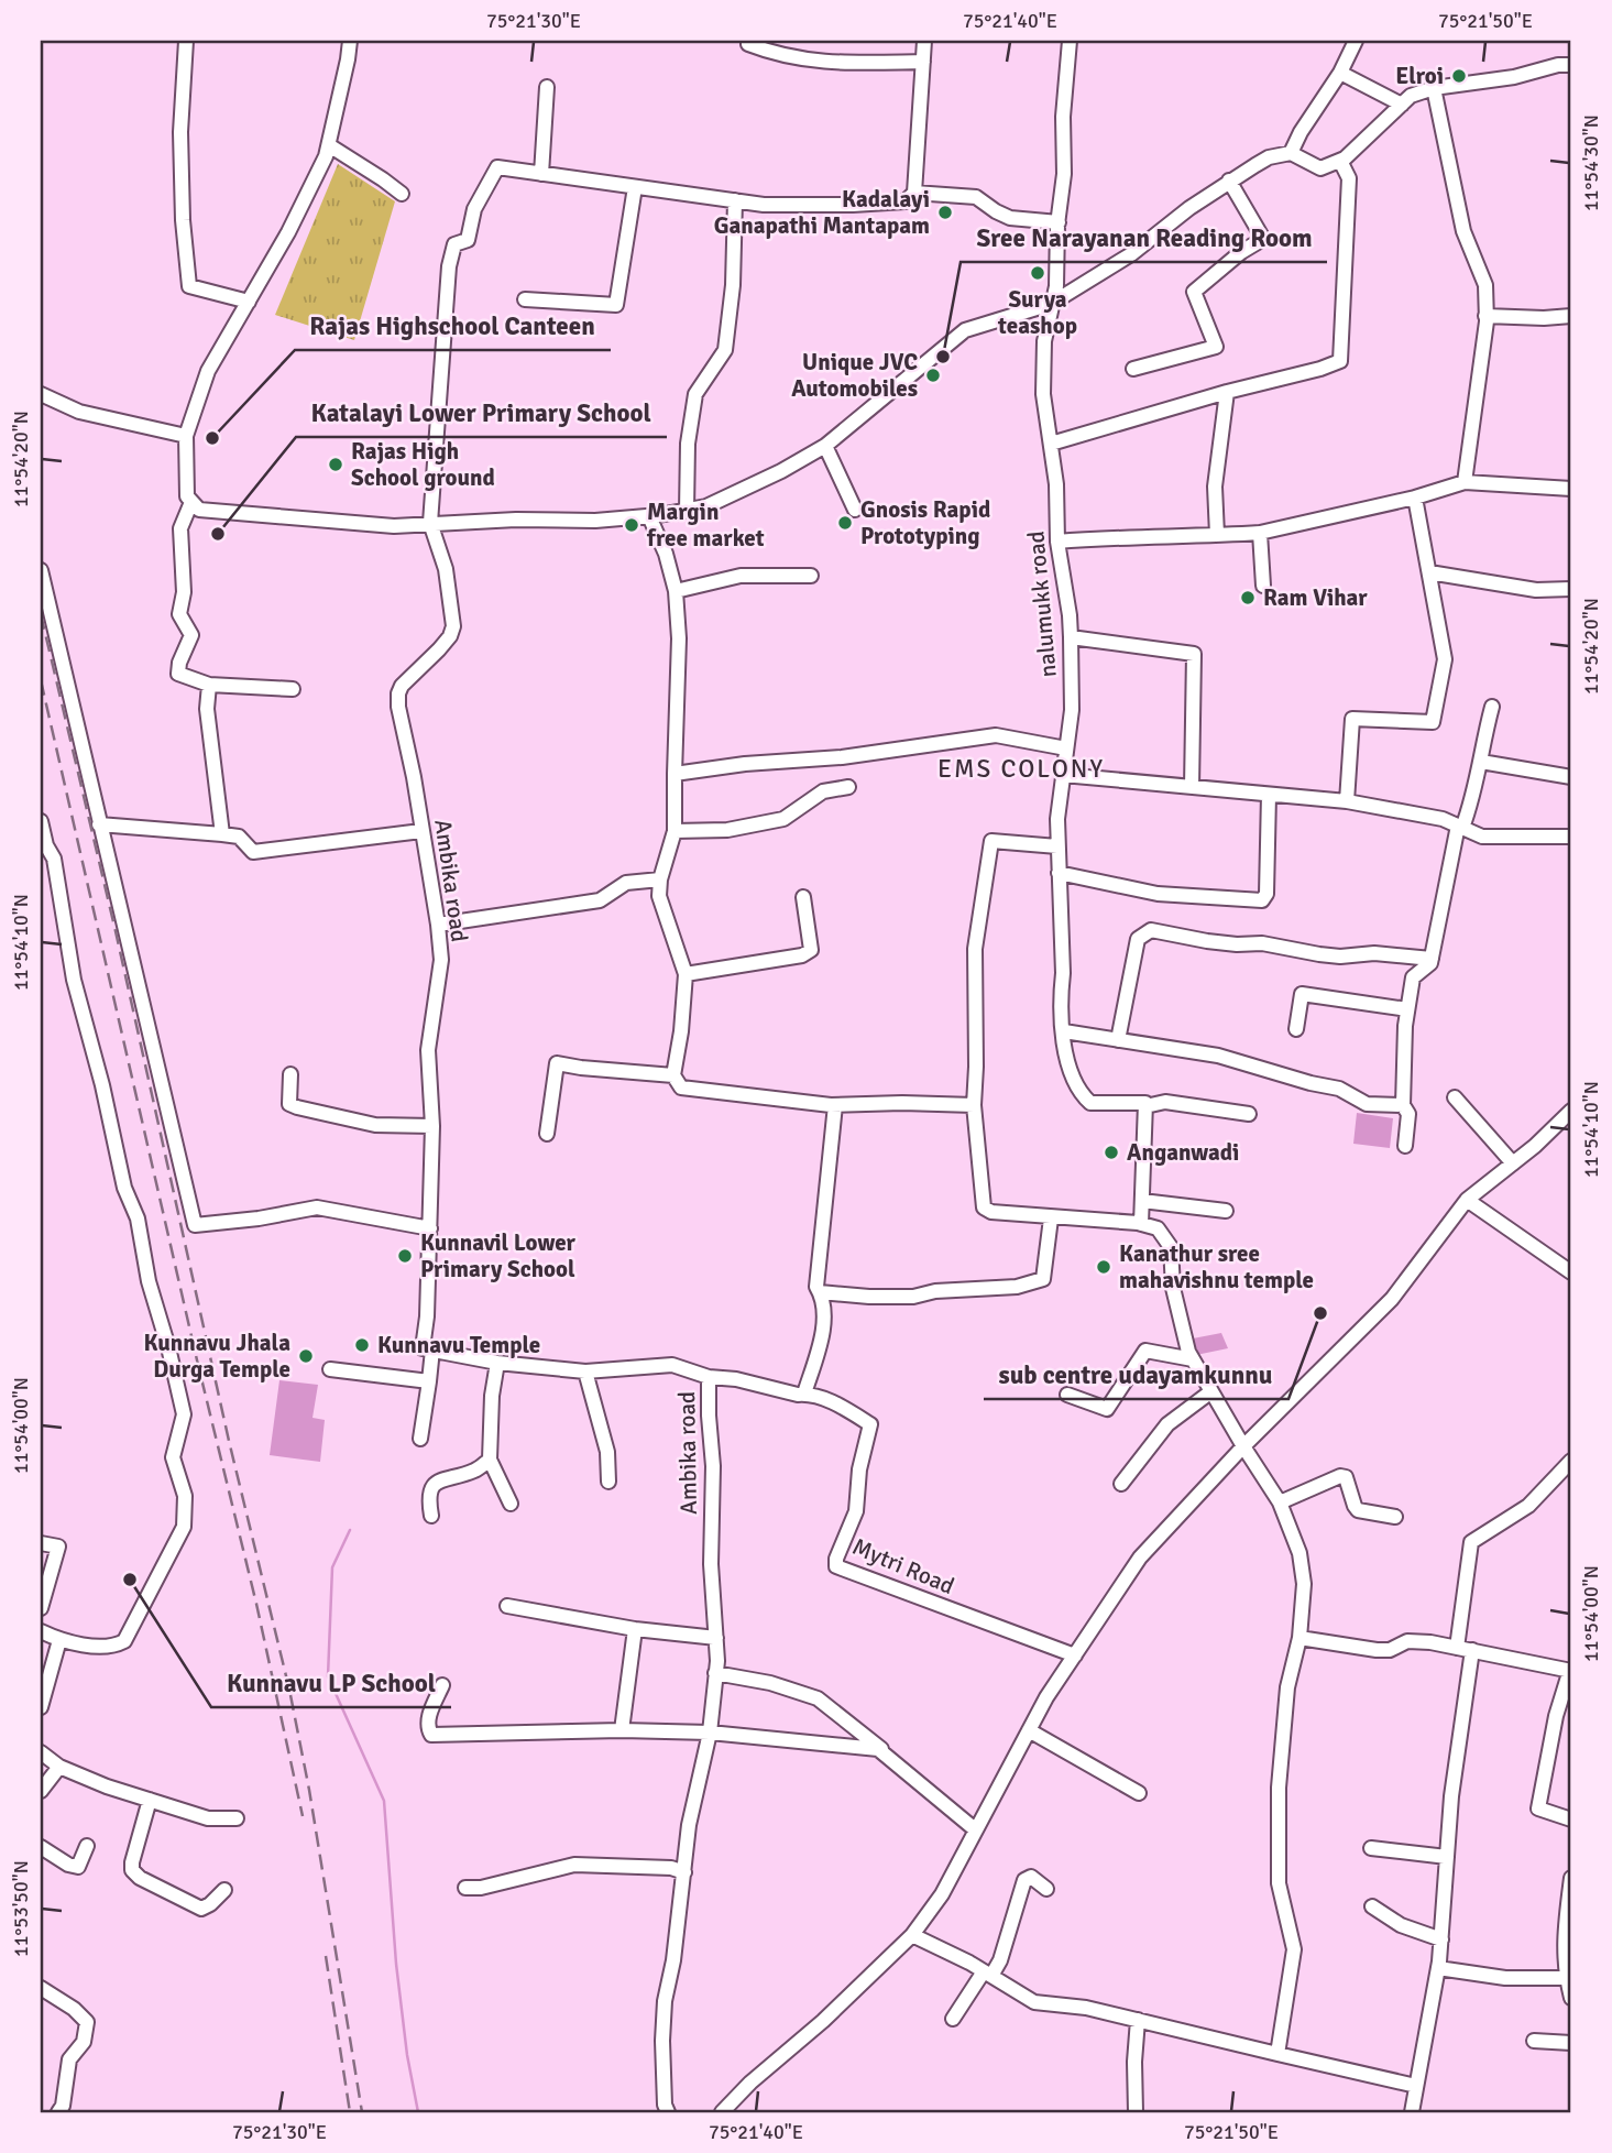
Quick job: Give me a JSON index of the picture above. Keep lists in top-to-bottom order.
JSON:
{
  "streets": {
    "street": ["nalumukk road", "Ambika road", "Mytri Road"]
  },
  "crossings": [
    ["Ambika road", "Mytri Road"]
  ],
  "districts": ["EMS COLONY"],
  "places": [
    "Elroi",
    "Kadalayi Ganapathi Mantapam",
    "Surya teashop",
    "Sree Narayanan Reading Room",
    "Unique JVC Automobiles",
    "Rajas Highschool Canteen",
    "Rajas High School ground",
    "Gnosis Rapid Prototyping",
    "Margin free market",
    "Katalayi Lower Primary School",
    "Ram Vihar",
    "Anganwadi",
    "Kunnavil Lower Primary School",
    "Kanathur sree mahavishnu temple",
    "sub centre udayamkunnu",
    "Kunnavu Temple",
    "Kunnavu Jhala Durga Temple",
    "Kunnavu LP School"
  ],
  "coordinates": [
    "75°21'30\"E",
    "75°21'40\"E",
    "75°21'50\"E",
    "11°54'30\"N",
    "11°54'20\"N",
    "11°54'10\"N",
    "11°54'00\"N",
    "11°53'50\"N"
  ]
}
